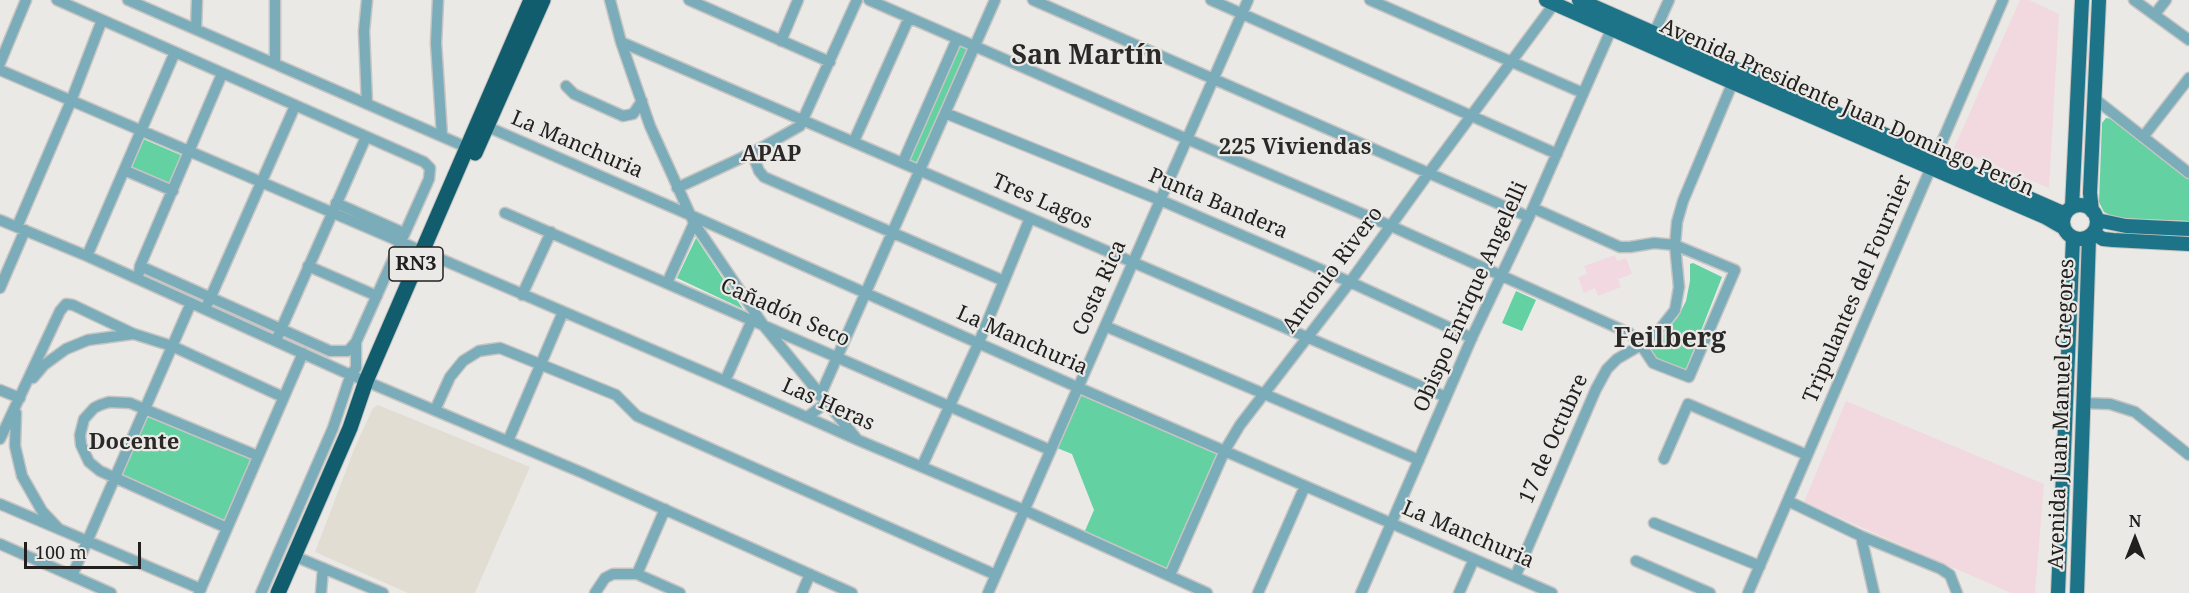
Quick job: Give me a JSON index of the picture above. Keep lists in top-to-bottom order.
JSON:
{
  "streets": {
    "highway": ["RN3"],
    "main road": ["Avenida Presidente Juan Domingo Perón", "Avenida Juan Manuel Gregores"],
    "street": [
      "La Manchuria",
      "Tres Lagos",
      "Punta Bandera",
      "Antonio Rivero",
      "Costa Rica",
      "Tripulantes del Fournier",
      "Obispo Enrique Angelelli",
      "Cañadón Seco",
      "Las Heras",
      "17 de Octubre"
    ]
  },
  "crossings": [
    ["Avenida Presidente Juan Domingo Perón", "Antonio Rivero"],
    ["Avenida Presidente Juan Domingo Perón", "Tripulantes del Fournier"],
    ["Avenida Presidente Juan Domingo Perón", "Obispo Enrique Angelelli"],
    ["Avenida Presidente Juan Domingo Perón", "Avenida Juan Manuel Gregores"],
    ["Avenida Presidente Juan Domingo Perón", "17 de Octubre"],
    ["La Manchuria", "Antonio Rivero"],
    ["La Manchuria", "Costa Rica"],
    ["La Manchuria", "Obispo Enrique Angelelli"],
    ["La Manchuria", "17 de Octubre"],
    ["Tres Lagos", "Antonio Rivero"],
    ["Tres Lagos", "Costa Rica"],
    ["Tres Lagos", "Obispo Enrique Angelelli"],
    ["Punta Bandera", "Antonio Rivero"],
    ["Punta Bandera", "Costa Rica"],
    ["Punta Bandera", "Obispo Enrique Angelelli"],
    ["RN3", "Las Heras"],
    ["Antonio Rivero", "Las Heras"],
    ["Costa Rica", "Cañadón Seco"],
    ["Costa Rica", "Las Heras"]
  ],
  "districts": [
    "San Martín",
    "225 Viviendas",
    "APAP",
    "Feilberg",
    "Docente"
  ],
  "scale_bar": "100 m",
  "north": "top"
}
